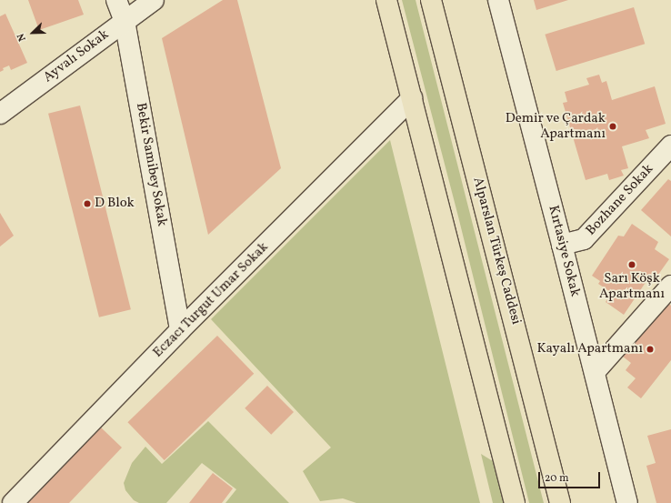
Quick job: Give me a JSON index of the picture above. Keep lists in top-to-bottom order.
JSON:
{
  "streets": {
    "highway": ["Alparslan Türkeş Caddesi"],
    "street": [
      "Ayvalı Sokak",
      "Bekir Samibey Sokak",
      "Bozhane Sokak",
      "Kırtasiye Sokak",
      "Eczacı Turgut Umar Sokak"
    ]
  },
  "crossings": [
    ["Ayvalı Sokak", "Bekir Samibey Sokak"],
    ["Bekir Samibey Sokak", "Eczacı Turgut Umar Sokak"],
    ["Bozhane Sokak", "Kırtasiye Sokak"]
  ],
  "places": [
    "Demir ve Çardak Apartmanı",
    "D Blok",
    "Sarı Köşk Apartmanı",
    "Kayalı Apartmanı"
  ],
  "scale_bar": "20 m",
  "north": "bottom left"
}
